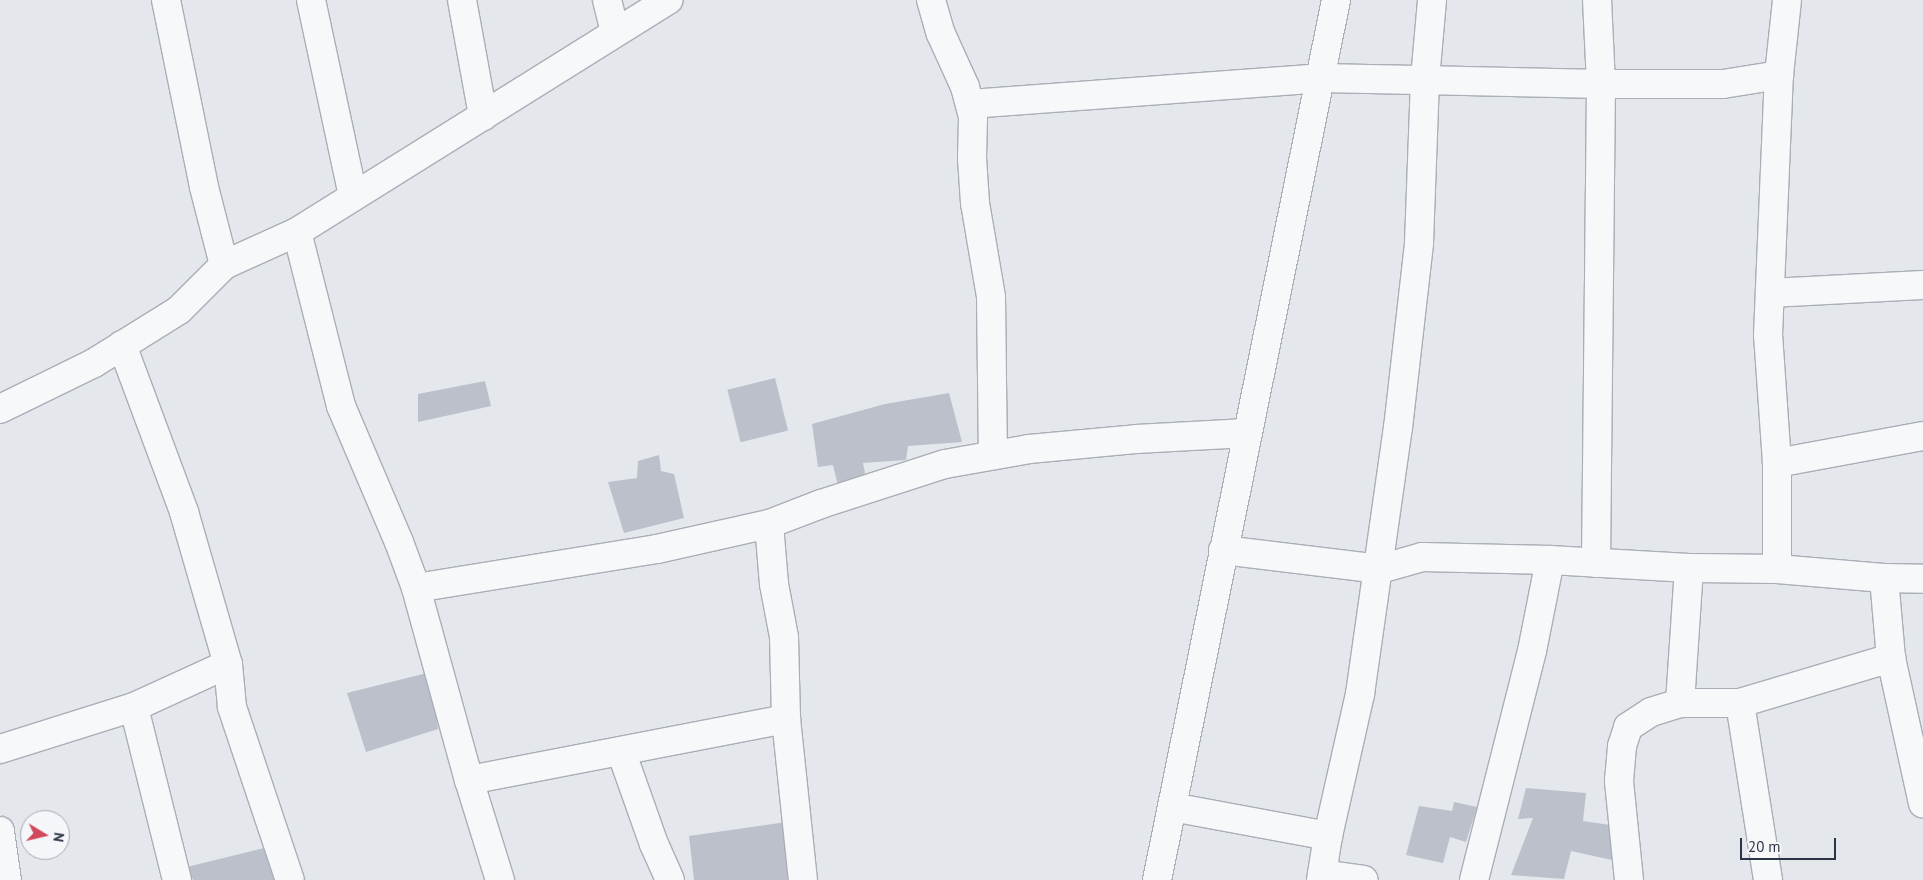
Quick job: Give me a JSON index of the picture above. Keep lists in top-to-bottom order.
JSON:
{
  "scale_bar": "20 m",
  "north": "right"
}
